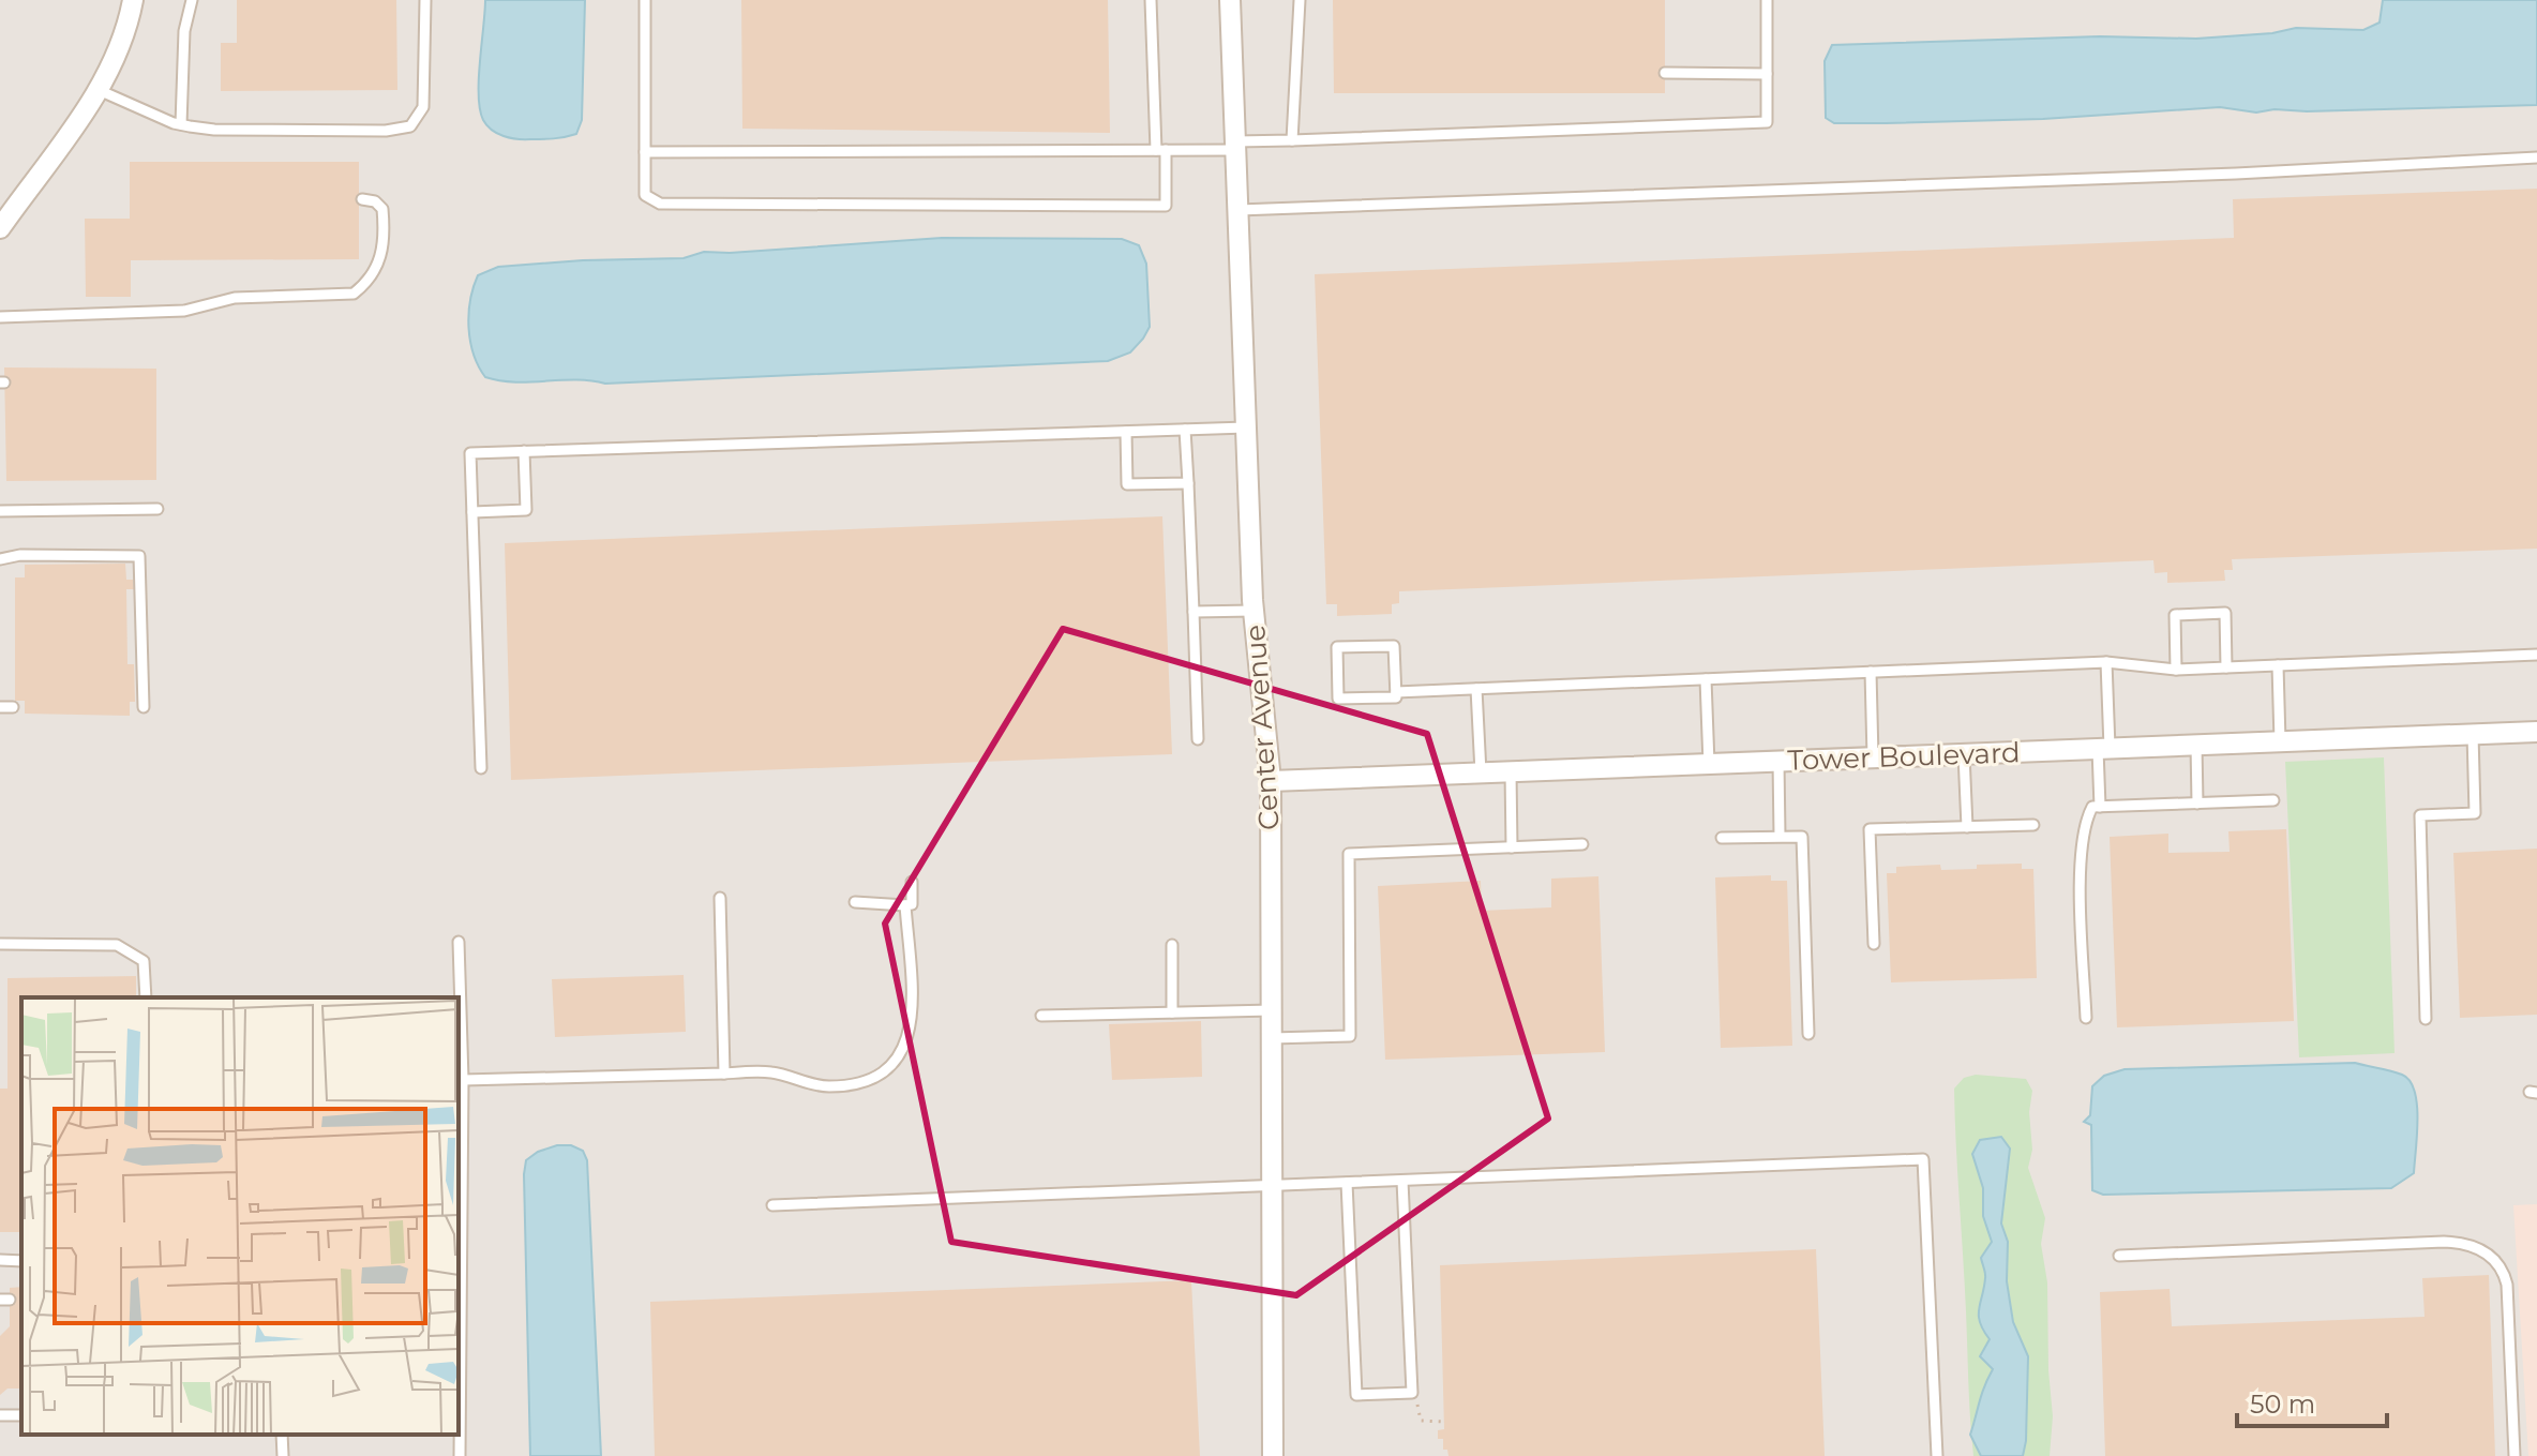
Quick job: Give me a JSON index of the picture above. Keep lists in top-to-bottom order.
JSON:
{
  "streets": {
    "street": ["Center Avenue", "Tower Boulevard"]
  },
  "crossings": [
    ["Center Avenue", "Tower Boulevard"]
  ],
  "scale_bar": "50 m"
}
